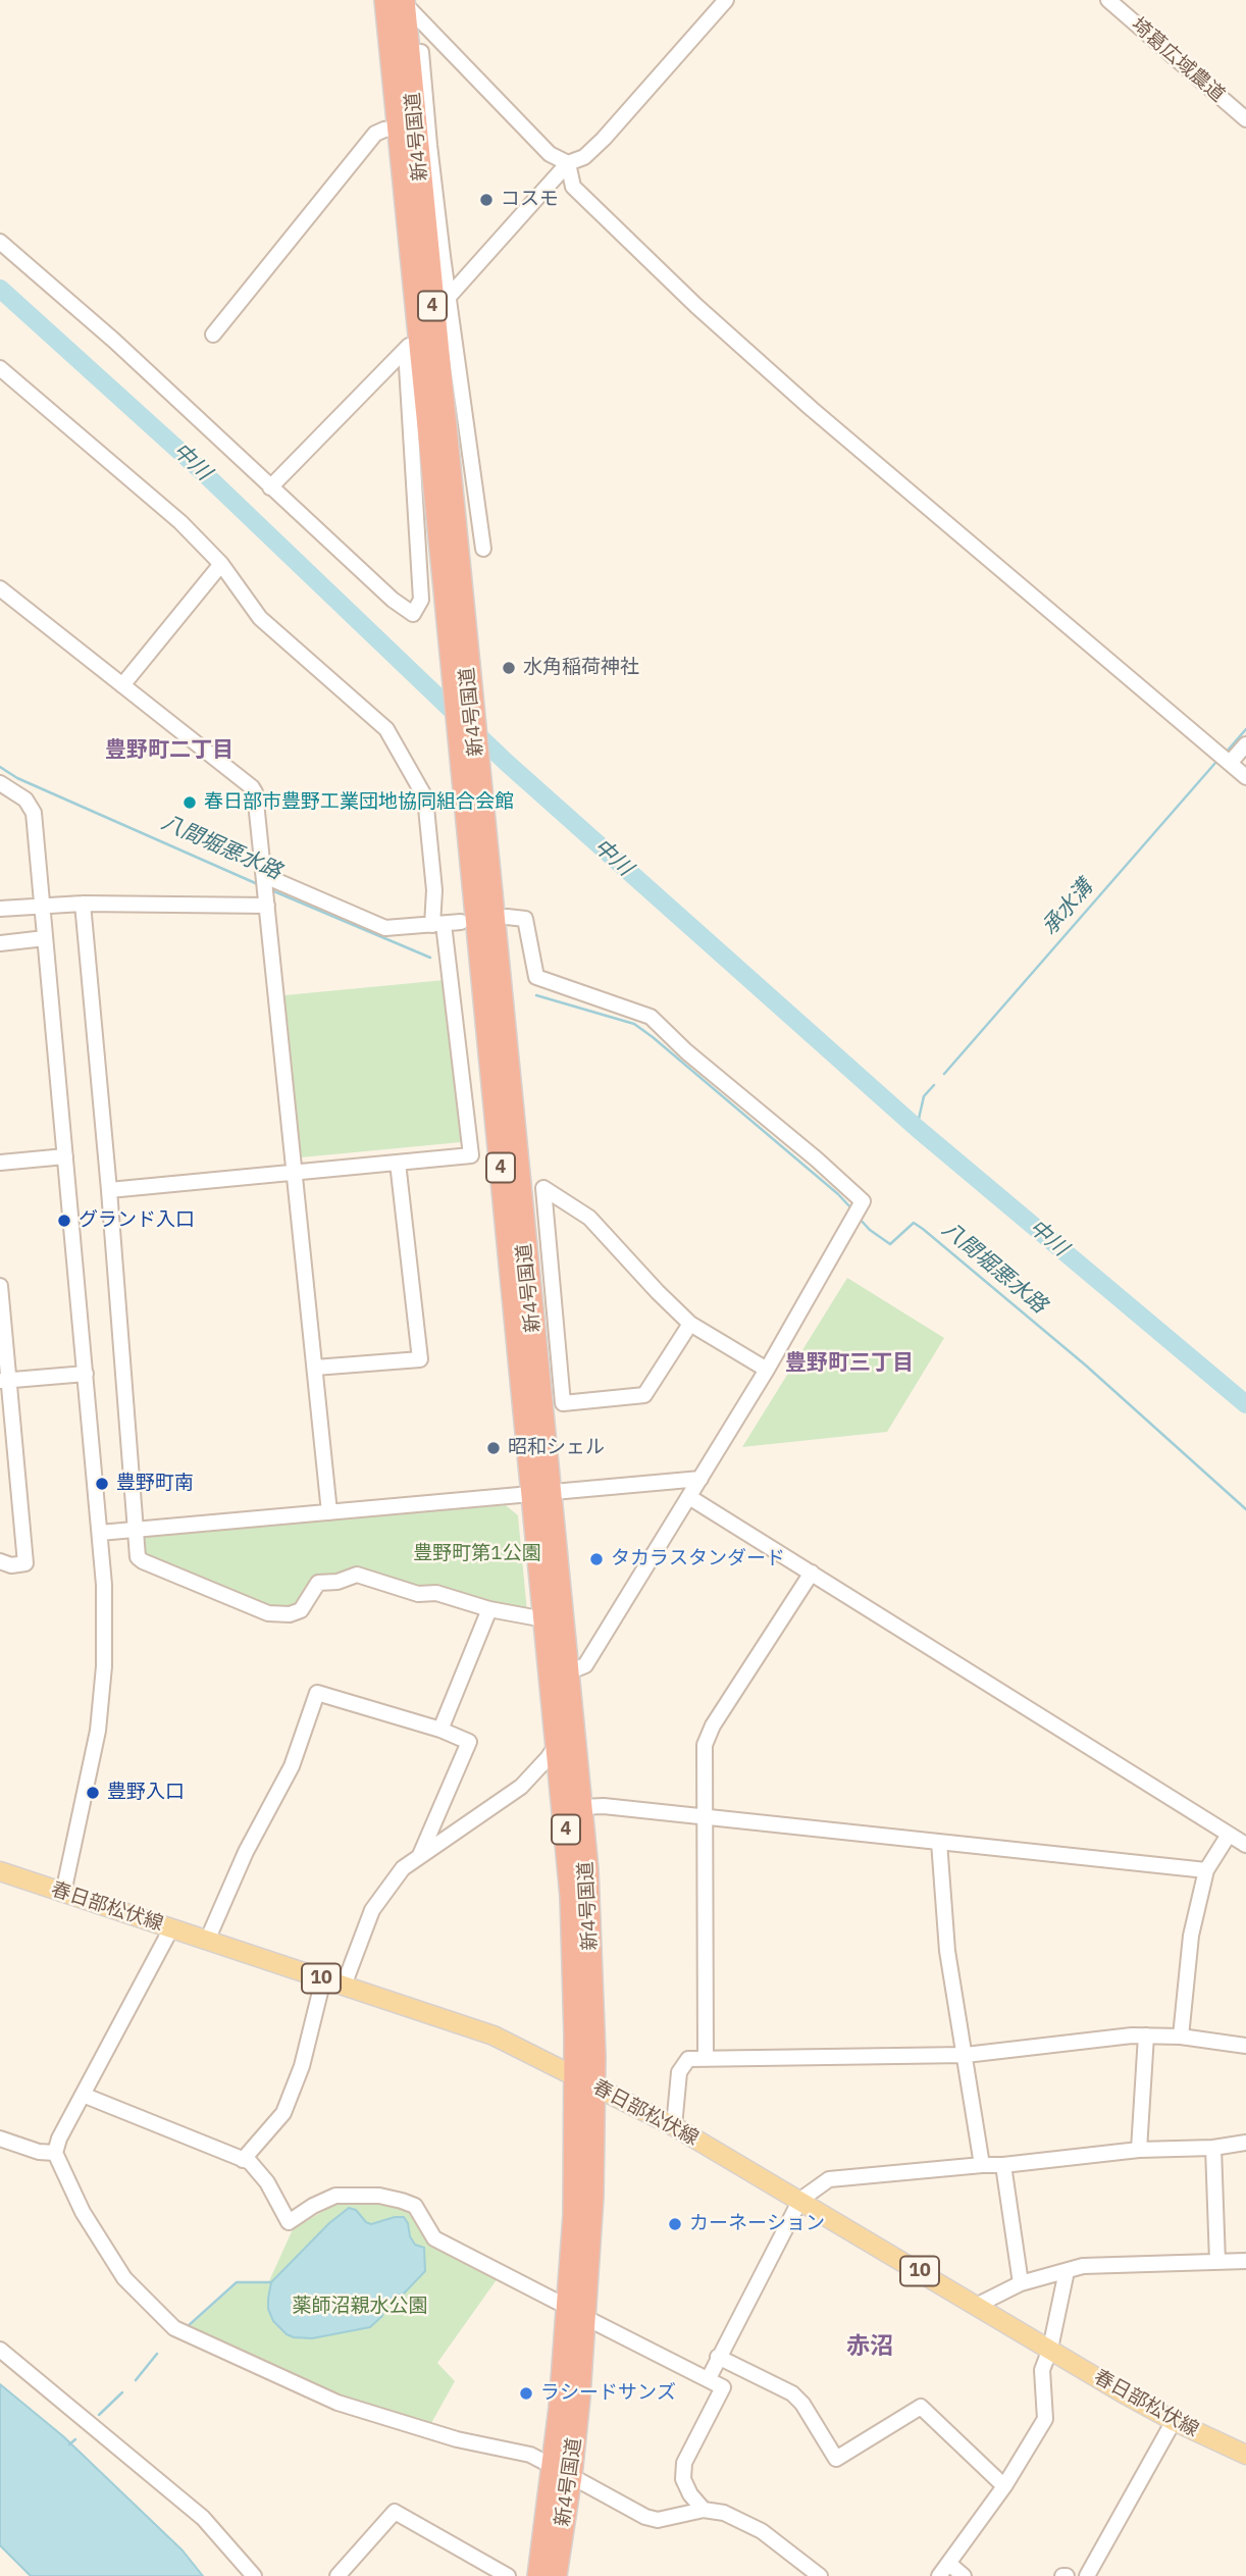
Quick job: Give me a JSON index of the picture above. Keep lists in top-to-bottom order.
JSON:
{
  "streets": {
    "highway": ["新4号国道", "4"],
    "main road": ["春日部松伏線", "10"],
    "street": ["埼葛広域農道"]
  },
  "crossings": [
    ["新4号国道", "春日部松伏線"]
  ],
  "districts": ["豊野町二丁目", "豊野町三丁目", "赤沼"],
  "water": ["中川", "八間堀悪水路", "承水溝"],
  "parks": ["豊野町第1公園", "薬師沼親水公園"],
  "places": [
    "コスモ",
    "水角稲荷神社",
    "春日部市豊野工業団地協同組合会館",
    "グランド入口",
    "昭和シェル",
    "豊野町南",
    "タカラスタンダード",
    "豊野入口",
    "カーネーション",
    "ラシードサンズ"
  ]
}
